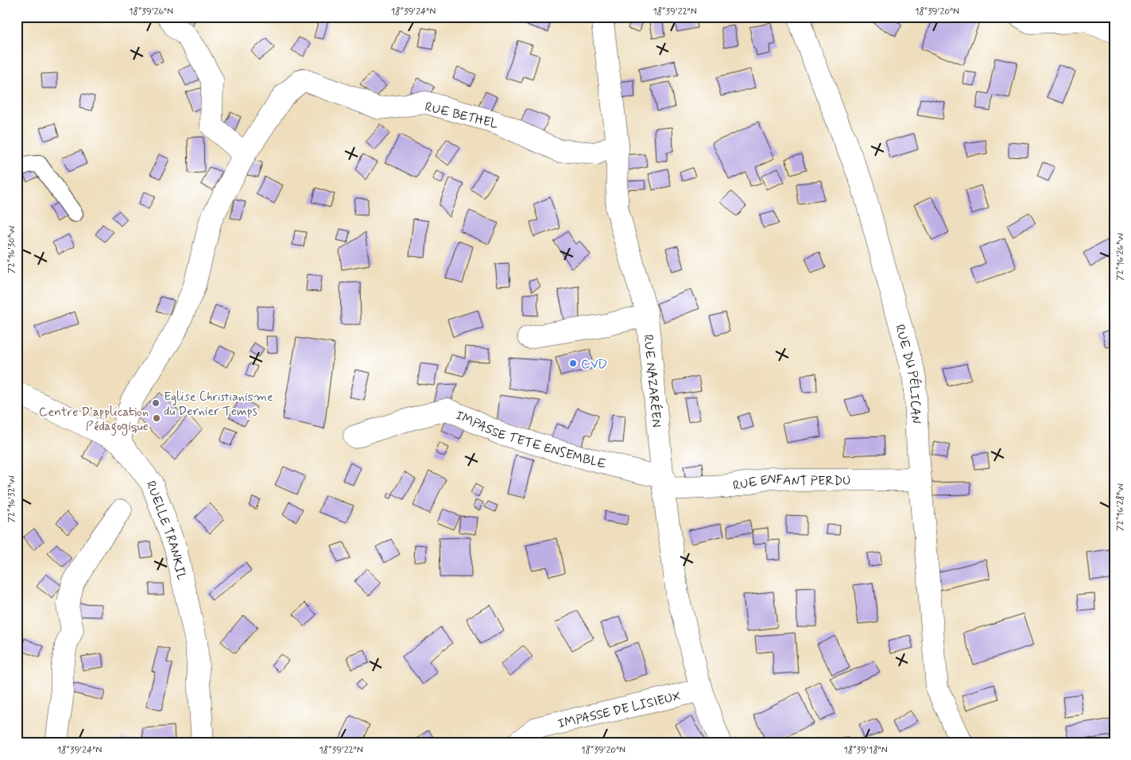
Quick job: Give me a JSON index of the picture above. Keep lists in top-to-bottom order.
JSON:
{
  "streets": {
    "street": [
      "RUE BETHEL",
      "RUE DU PÉLICAN",
      "RUE NAZARÉEN",
      "IMPASSE TETE ENSEMBLE",
      "RUE ENFANT PERDU",
      "RUELLE TRANKIL",
      "IMPASSE DE LISIEUX"
    ]
  },
  "crossings": [
    ["RUE BETHEL", "RUE NAZARÉEN"],
    ["RUE DU PÉLICAN", "RUE ENFANT PERDU"],
    ["RUE NAZARÉEN", "IMPASSE TETE ENSEMBLE"],
    ["RUE NAZARÉEN", "RUE ENFANT PERDU"],
    ["RUE NAZARÉEN", "IMPASSE DE LISIEUX"],
    ["IMPASSE TETE ENSEMBLE", "RUE ENFANT PERDU"]
  ],
  "places": ["CVD", "Eglise Christianisme du Dernier Temps", "Centre D'application Pédagogique"],
  "coordinates": [
    "18°39'26\"N",
    "18°39'24\"N",
    "18°39'22\"N",
    "18°39'20\"N",
    "72°16'30\"W",
    "72°16'26\"W",
    "72°16'32\"W",
    "72°16'28\"W",
    "18°39'18\"N"
  ]
}
